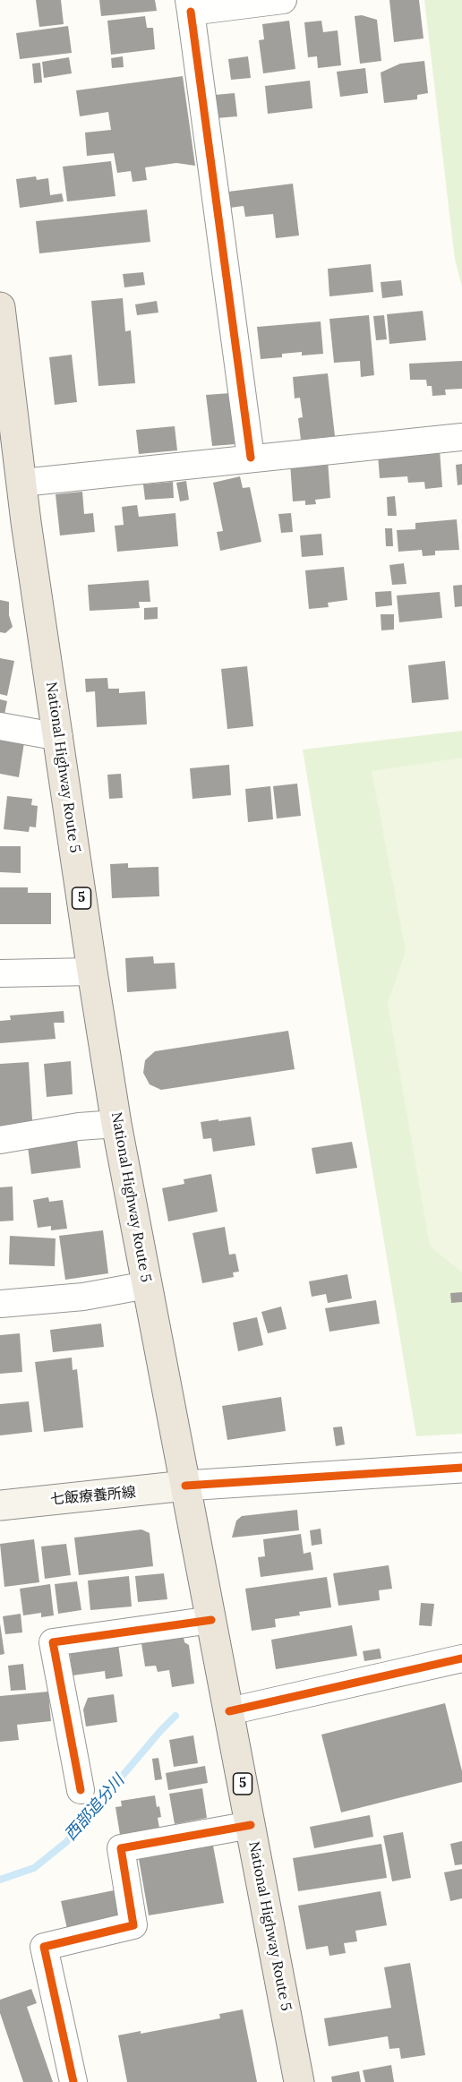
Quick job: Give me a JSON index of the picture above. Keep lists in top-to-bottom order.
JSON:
{
  "streets": {
    "highway": ["National Highway Route 5", "5"],
    "main road": ["七飯療養所線"]
  },
  "crossings": [
    ["National Highway Route 5", "七飯療養所線"]
  ],
  "water": ["西部追分川"]
}
